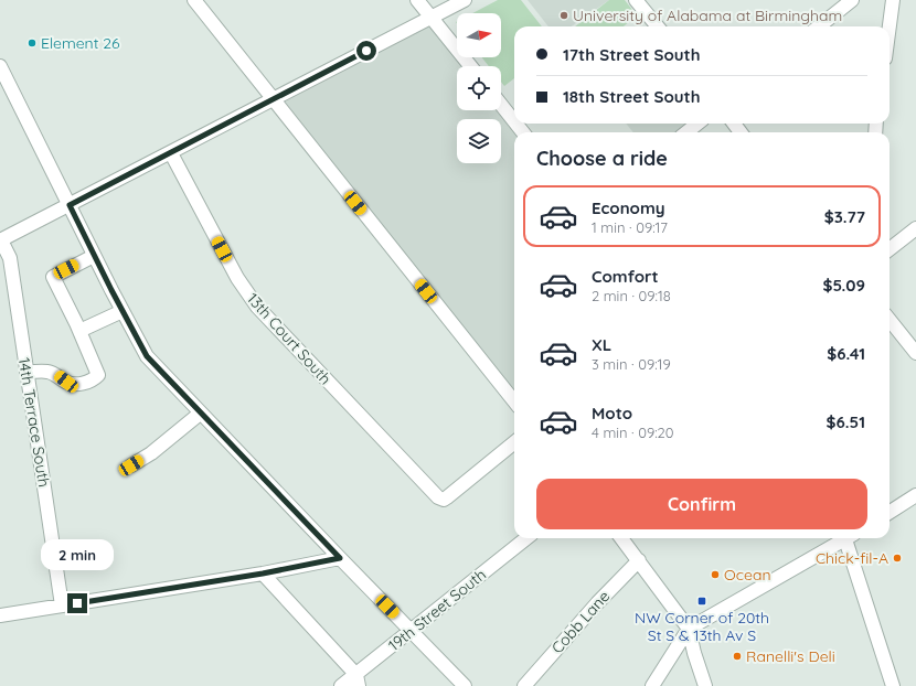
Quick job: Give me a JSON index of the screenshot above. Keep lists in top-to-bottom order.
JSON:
{
  "streets": {
    "street": [
      "13th Court South",
      "14th Terrace South",
      "19th Street South",
      "Cobb Lane"
    ]
  },
  "places": {
    "other": [
      "University of Alabama at Birmingham",
      "Element 26",
      "Chick-fil-A",
      "Ocean",
      "Ranelli's Deli"
    ],
    "transit": ["NW Corner of 20th St S & 13th Av S"]
  },
  "north": "right",
  "page": {
    "banner": ["17th Street South", "18th Street South"],
    "heading": "Choose a ride",
    "list": [
      {
        "name": "Economy",
        "note": "1 min · 09:17",
        "value": "$3.77"
      },
      {
        "name": "Comfort",
        "note": "2 min · 09:18",
        "value": "$5.09"
      },
      {
        "name": "XL",
        "note": "3 min · 09:19",
        "value": "$6.41"
      },
      {
        "name": "Moto",
        "note": "4 min · 09:20",
        "value": "$6.51"
      }
    ],
    "buttons": "Confirm",
    "bubble": "2 min"
  }
}
